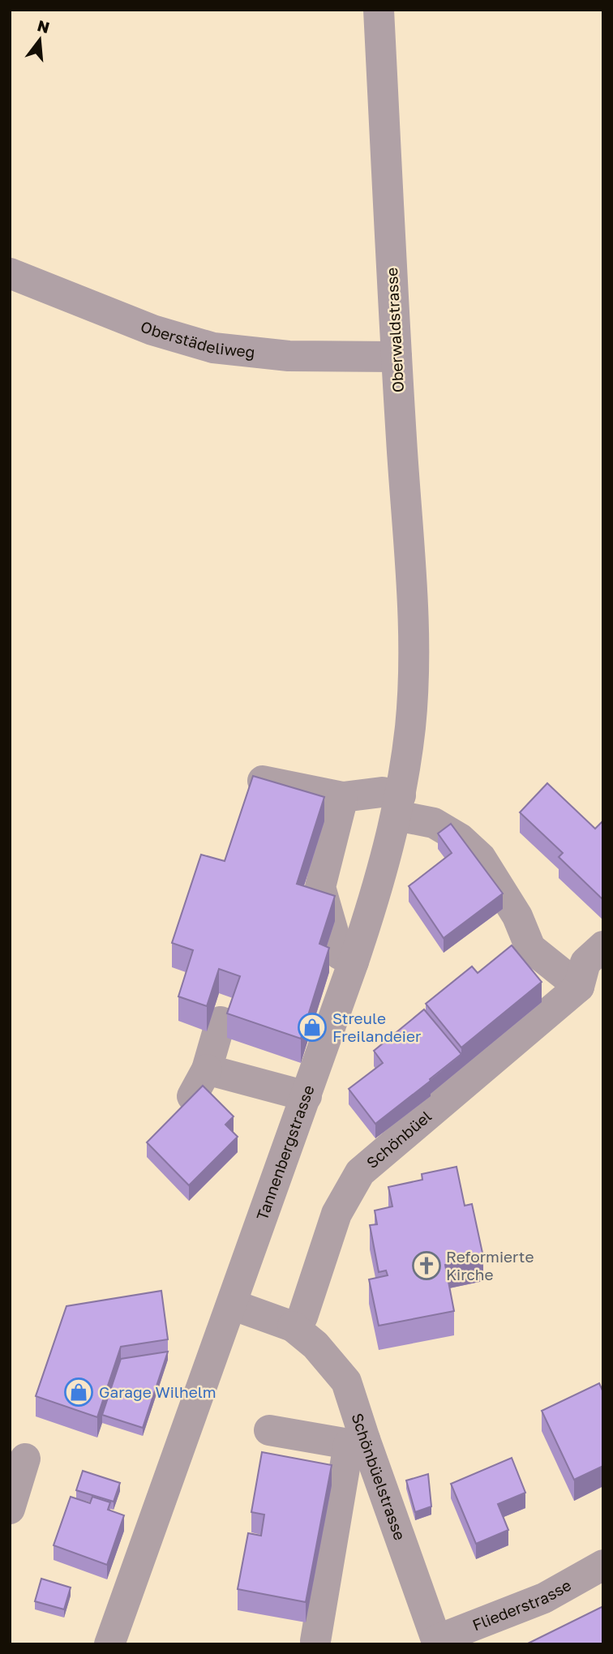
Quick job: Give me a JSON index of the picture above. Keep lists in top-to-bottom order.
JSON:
{
  "streets": {
    "street": [
      "Oberwaldstrasse",
      "Oberstädeliweg",
      "Schönbüel",
      "Tannenbergstrasse",
      "Schönbüelstrasse",
      "Fliederstrasse"
    ]
  },
  "crossings": [
    ["Oberwaldstrasse", "Oberstädeliweg"],
    ["Oberwaldstrasse", "Tannenbergstrasse"],
    ["Schönbüel", "Schönbüelstrasse"],
    ["Schönbüelstrasse", "Fliederstrasse"]
  ],
  "places": {
    "shop": ["Streule Freilandeier", "Garage Wilhelm"],
    "church": ["Reformierte Kirche"]
  },
  "north": "top"
}
